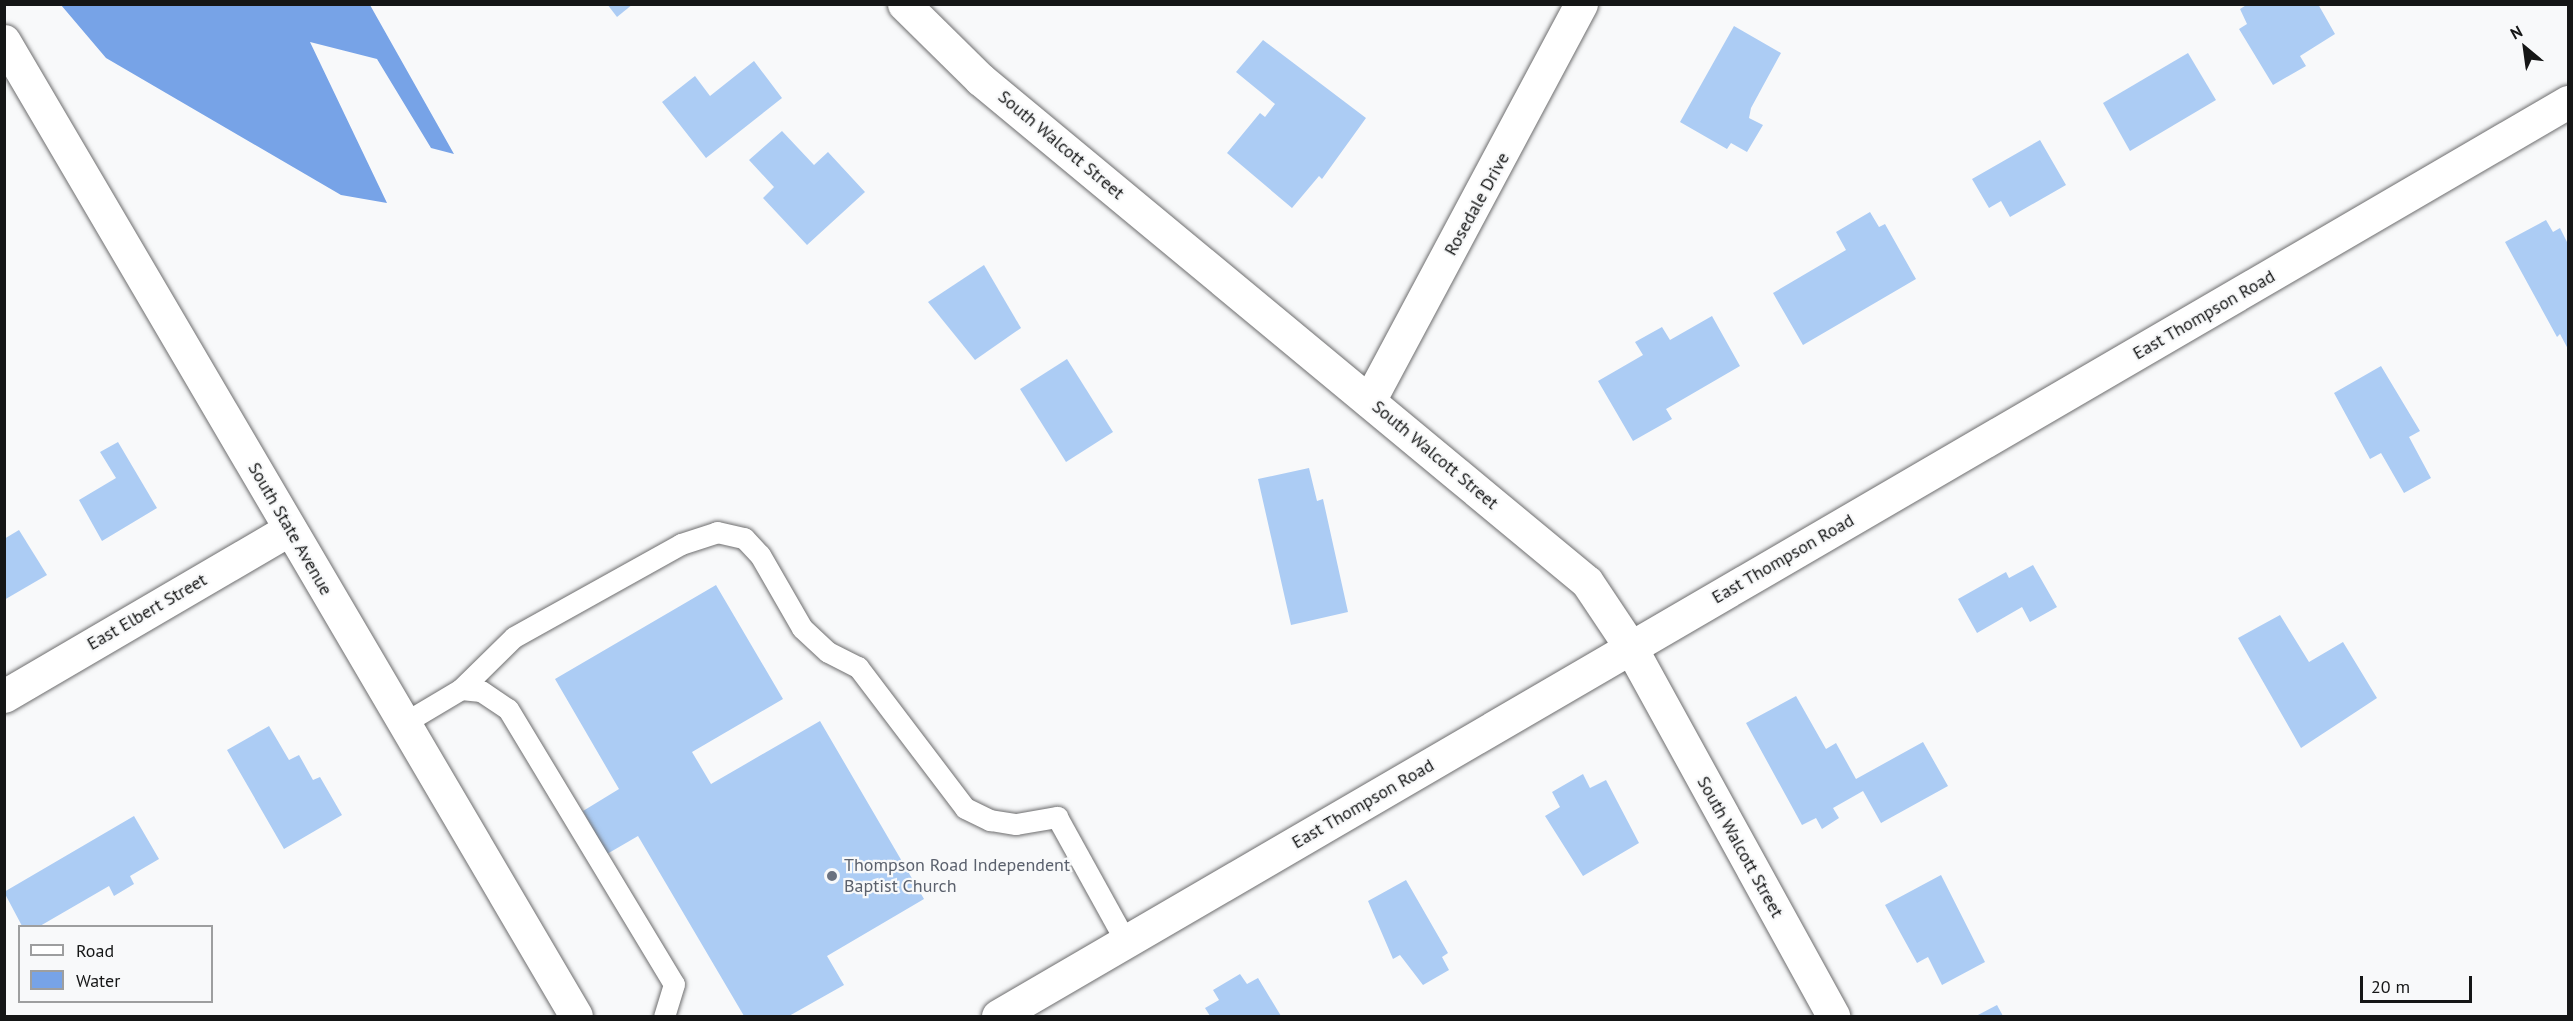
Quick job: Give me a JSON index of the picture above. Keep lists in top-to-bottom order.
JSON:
{
  "streets": {
    "street": [
      "South Walcott Street",
      "Rosedale Drive",
      "East Thompson Road",
      "South State Avenue",
      "East Elbert Street"
    ]
  },
  "crossings": [
    ["South Walcott Street", "Rosedale Drive"],
    ["South Walcott Street", "East Thompson Road"],
    ["South State Avenue", "East Elbert Street"]
  ],
  "places": ["Thompson Road Independent Baptist Church"],
  "legend": ["Road", "Water"],
  "scale_bar": "20 m",
  "north": "top left"
}
